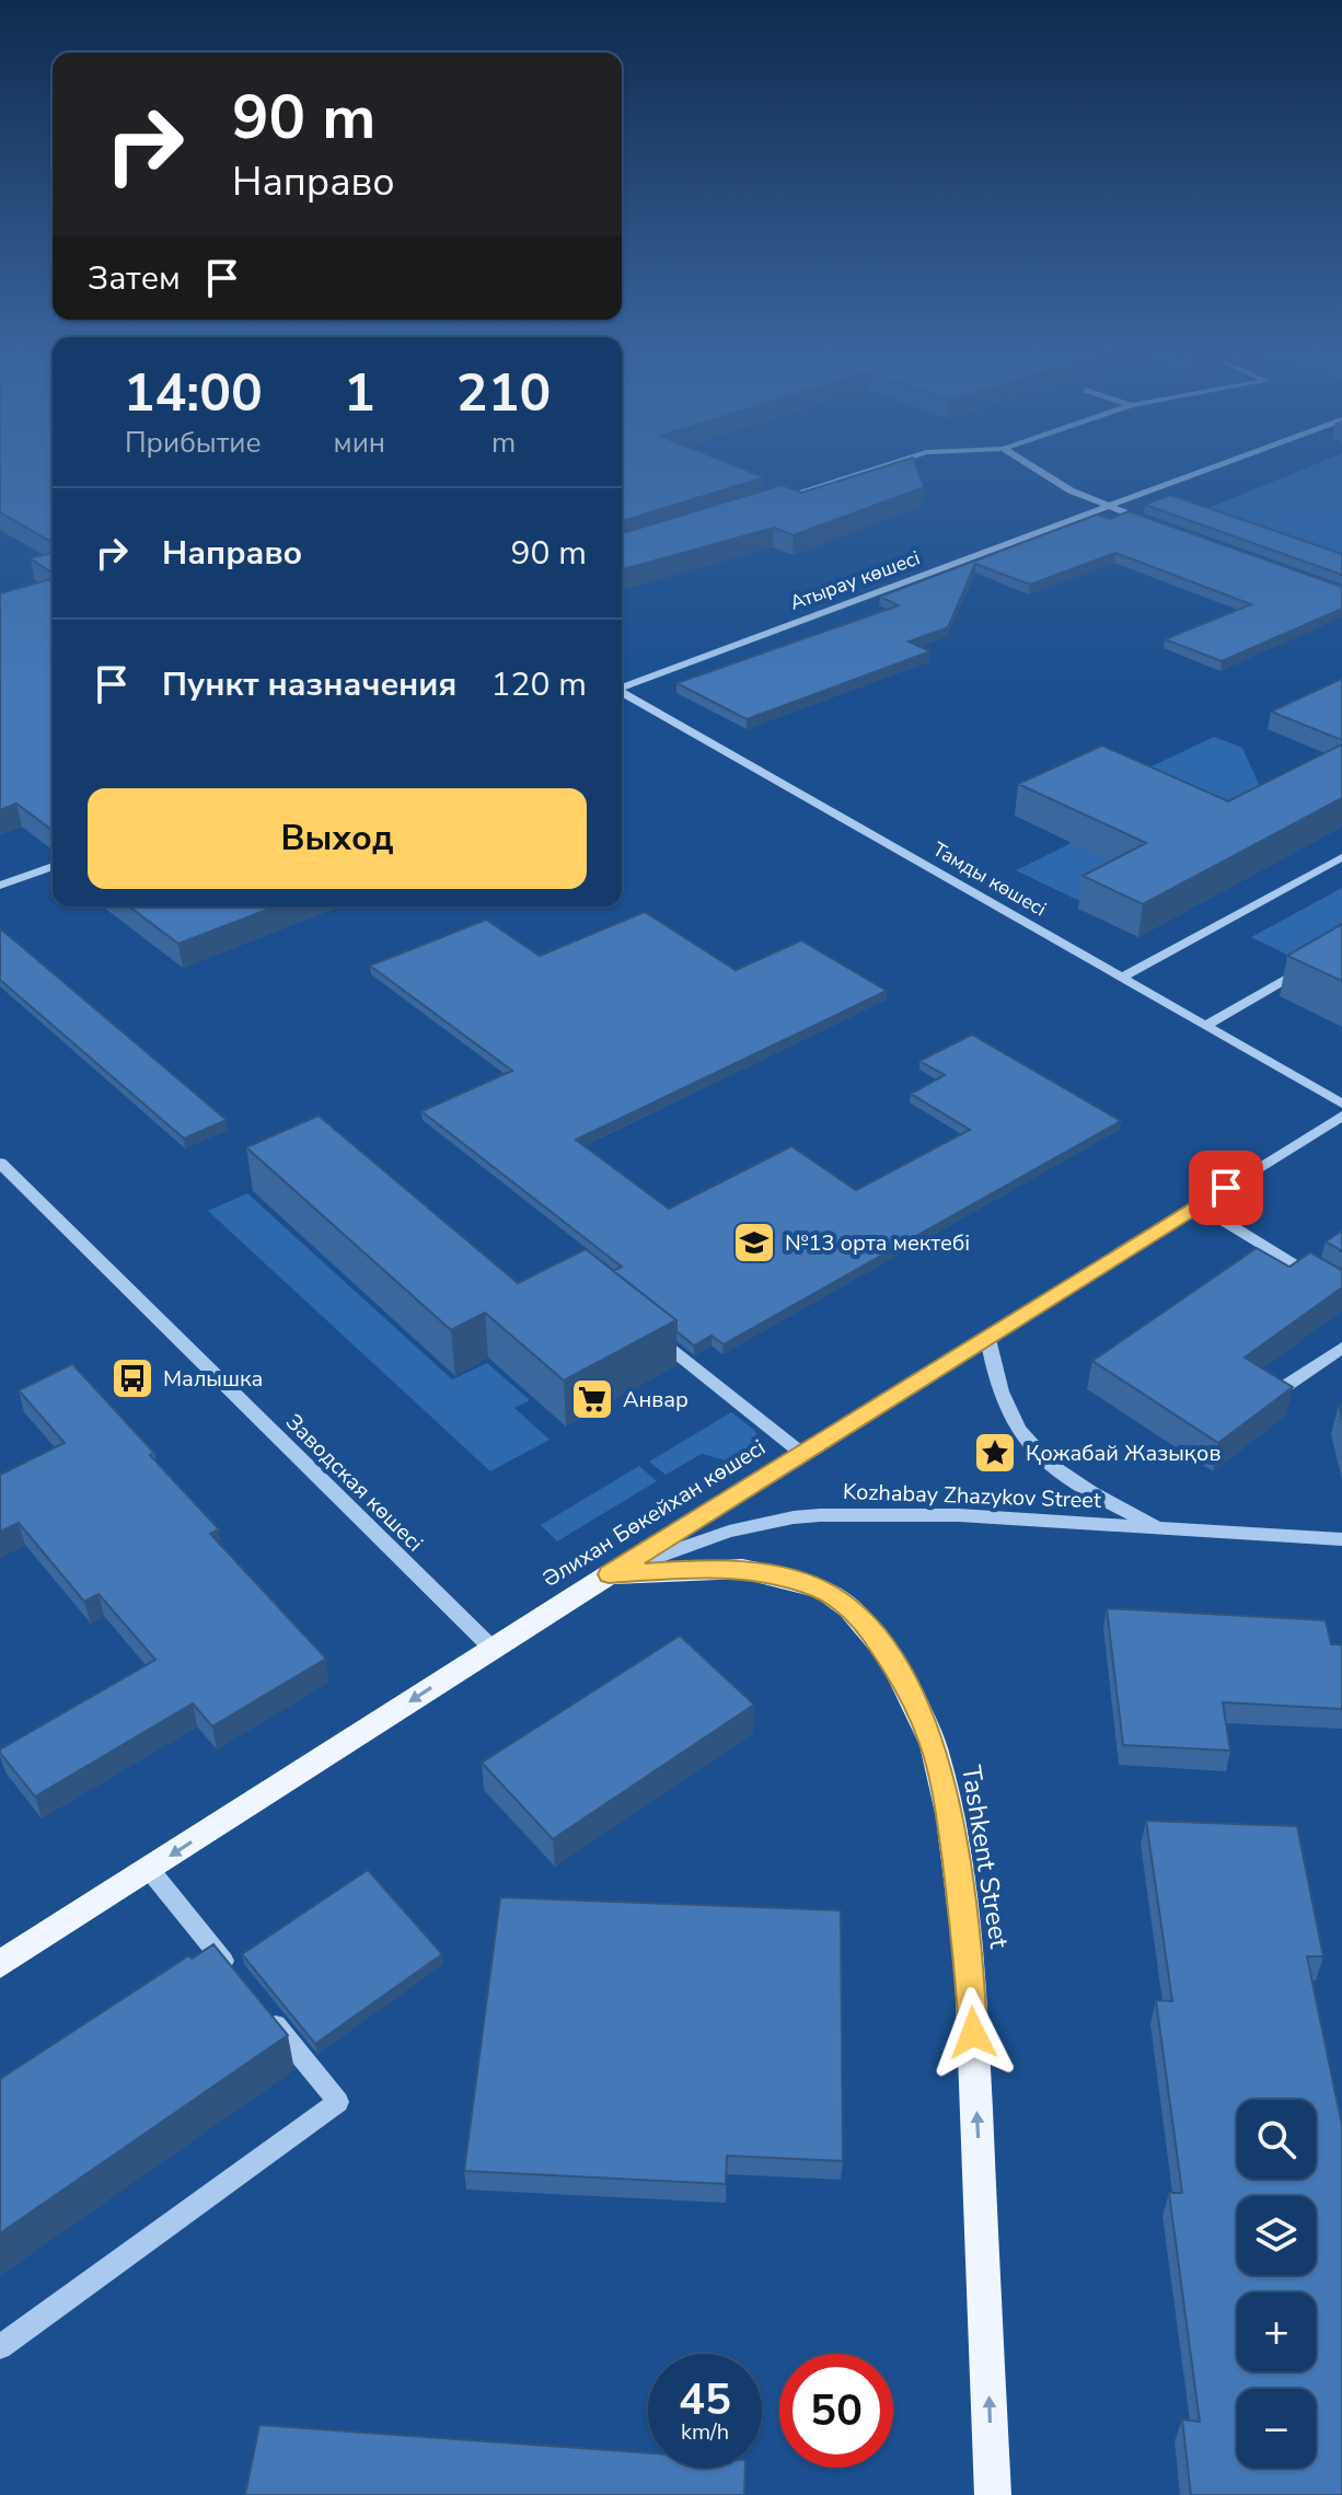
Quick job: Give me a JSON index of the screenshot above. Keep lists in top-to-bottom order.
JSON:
{
  "streets": {
    "main road": ["Әлихан Бөкейхан көшесі", "Tashkent Street"],
    "street": [
      "Атырау көшесі",
      "Тамды көшесі",
      "Заводская көшесі",
      "Kozhabay Zhazykov Street"
    ]
  },
  "crossings": [
    ["Заводская көшесі", "Әлихан Бөкейхан көшесі"],
    ["Kozhabay Zhazykov Street", "Әлихан Бөкейхан көшесі"],
    ["Kozhabay Zhazykov Street", "Tashkent Street"],
    ["Әлихан Бөкейхан көшесі", "Tashkent Street"]
  ],
  "one_way": ["Tashkent Street"],
  "places": {
    "school or university": ["№13 орта мектебі"],
    "bus stop": ["Малышка"],
    "supermarket": ["Анвар"],
    "place": ["Қожабай Жазықов"]
  },
  "page": {
    "turn": ["90 m", "Направо"],
    "then": "Затем",
    "eta": [
      "14:00",
      "Прибытие",
      "1",
      "мин",
      "210",
      "m"
    ],
    "list": [
      {
        "name": "Направо",
        "value": "90 m"
      },
      {
        "name": "Пункт назначения",
        "value": "120 m"
      }
    ],
    "buttons": "Выход",
    "map_buttons": ["+", "−"],
    "speed": "45 km/h",
    "limit": "50"
  }
}
